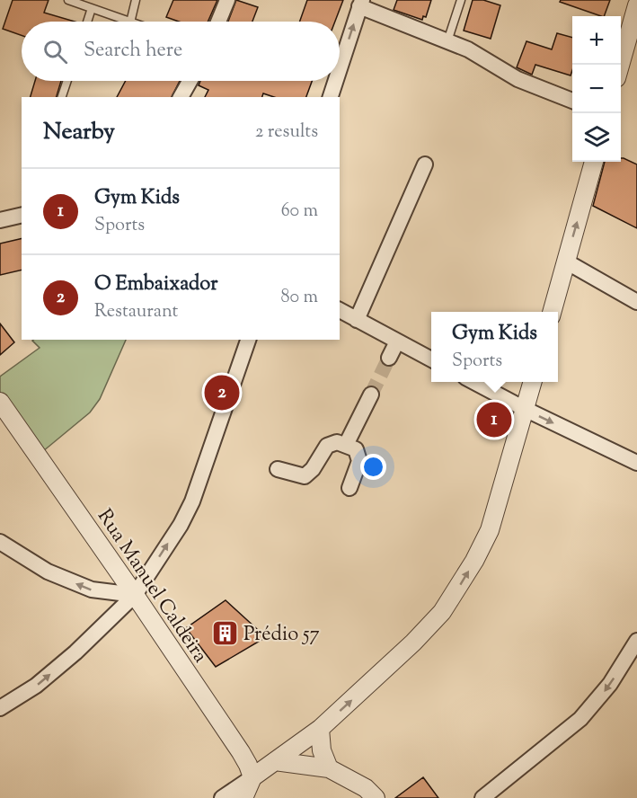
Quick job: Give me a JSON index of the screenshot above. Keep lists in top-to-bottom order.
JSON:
{
  "streets": {
    "street": ["Rua Manuel Caldeira"]
  },
  "places": {
    "building": ["Prédio 57"]
  },
  "page": {
    "map_buttons": ["+", "−"],
    "search": "Search here",
    "heading": ["Nearby", "2 results"],
    "list": [
      {
        "mark": "1",
        "name": "Gym Kids",
        "note": "Sports",
        "value": "60 m"
      },
      {
        "mark": "2",
        "name": "O Embaixador",
        "note": "Restaurant",
        "value": "80 m"
      }
    ],
    "popup": ["Gym Kids", "Sports"],
    "pins": ["2", "1"]
  }
}
